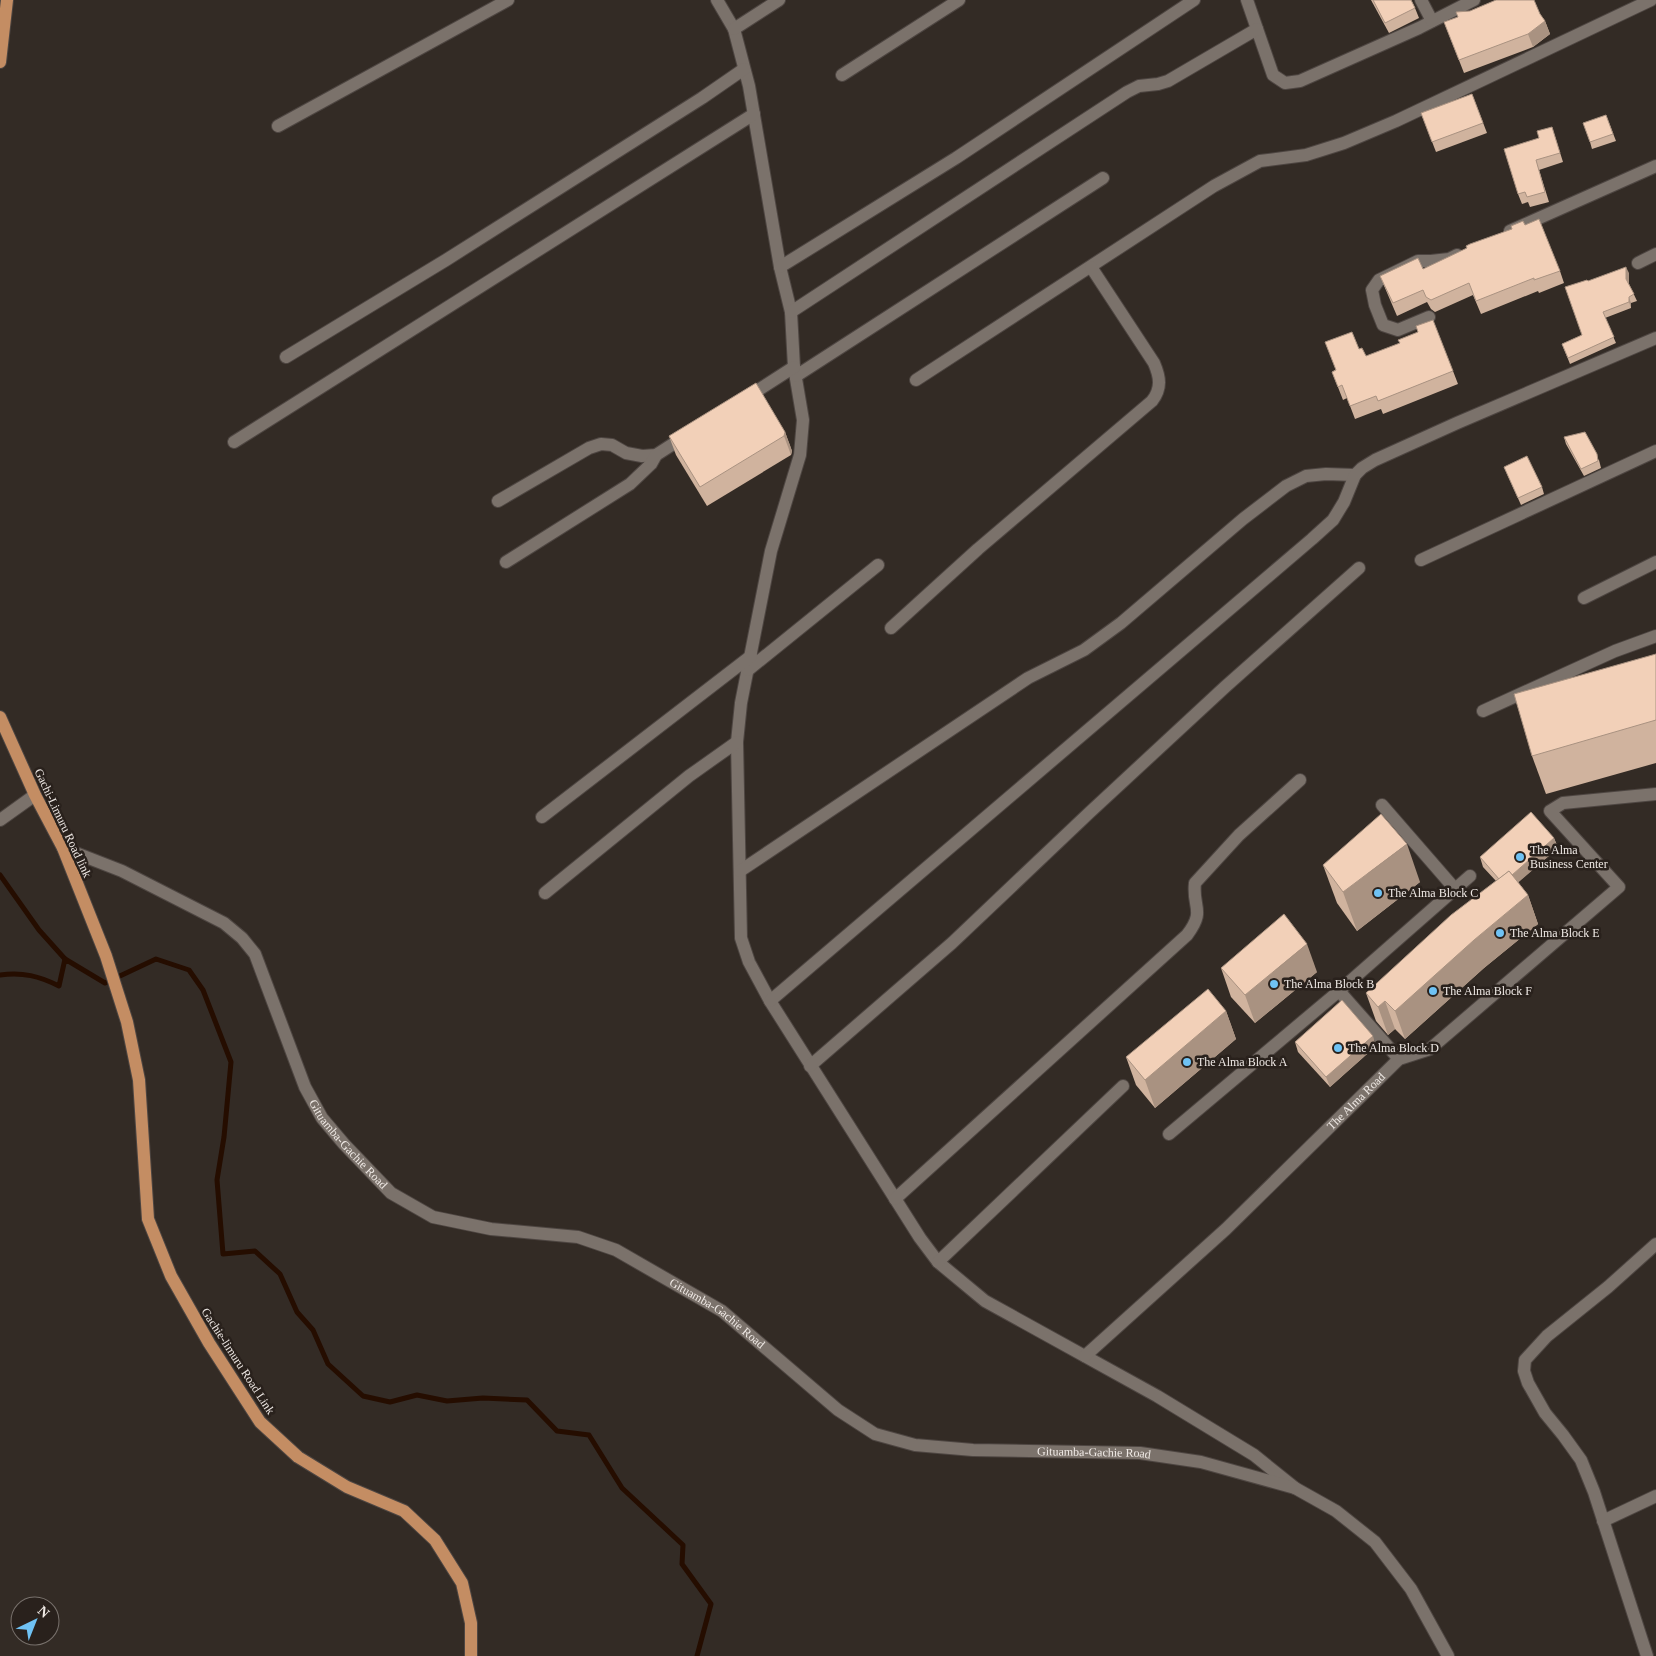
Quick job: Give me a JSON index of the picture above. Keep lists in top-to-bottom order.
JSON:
{
  "streets": {
    "main road": ["Gachi-Limuru Road link", "Gachie-limuru Road Link"],
    "street": ["The Alma Road", "Gituamba-Gachie Road"]
  },
  "crossings": [
    ["Gachi-Limuru Road link", "Gituamba-Gachie Road"],
    ["Gachi-Limuru Road link", "Gachie-limuru Road Link"]
  ],
  "places": [
    "The Alma Business Center",
    "The Alma Block C",
    "The Alma Block E",
    "The Alma Block B",
    "The Alma Block F",
    "The Alma Block D",
    "The Alma Block A"
  ],
  "north": "top right"
}
